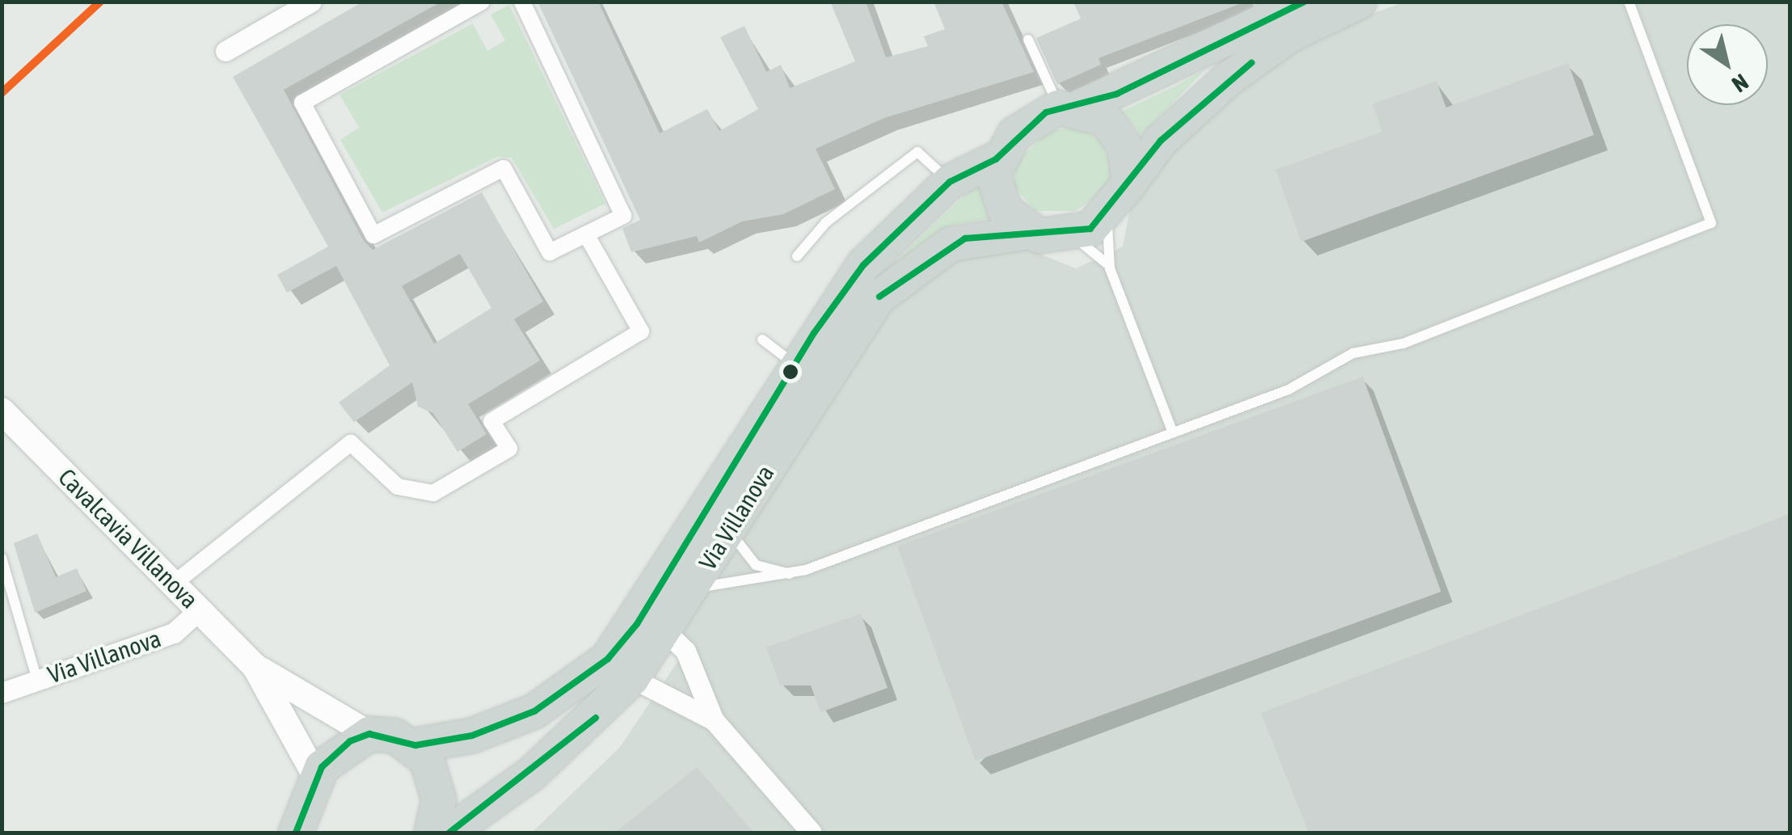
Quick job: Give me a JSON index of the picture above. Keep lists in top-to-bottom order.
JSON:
{
  "streets": {
    "main road": ["Via Villanova"],
    "street": ["Cavalcavia Villanova"]
  },
  "crossings": [
    ["Via Villanova", "Cavalcavia Villanova"]
  ],
  "north": "bottom right"
}
